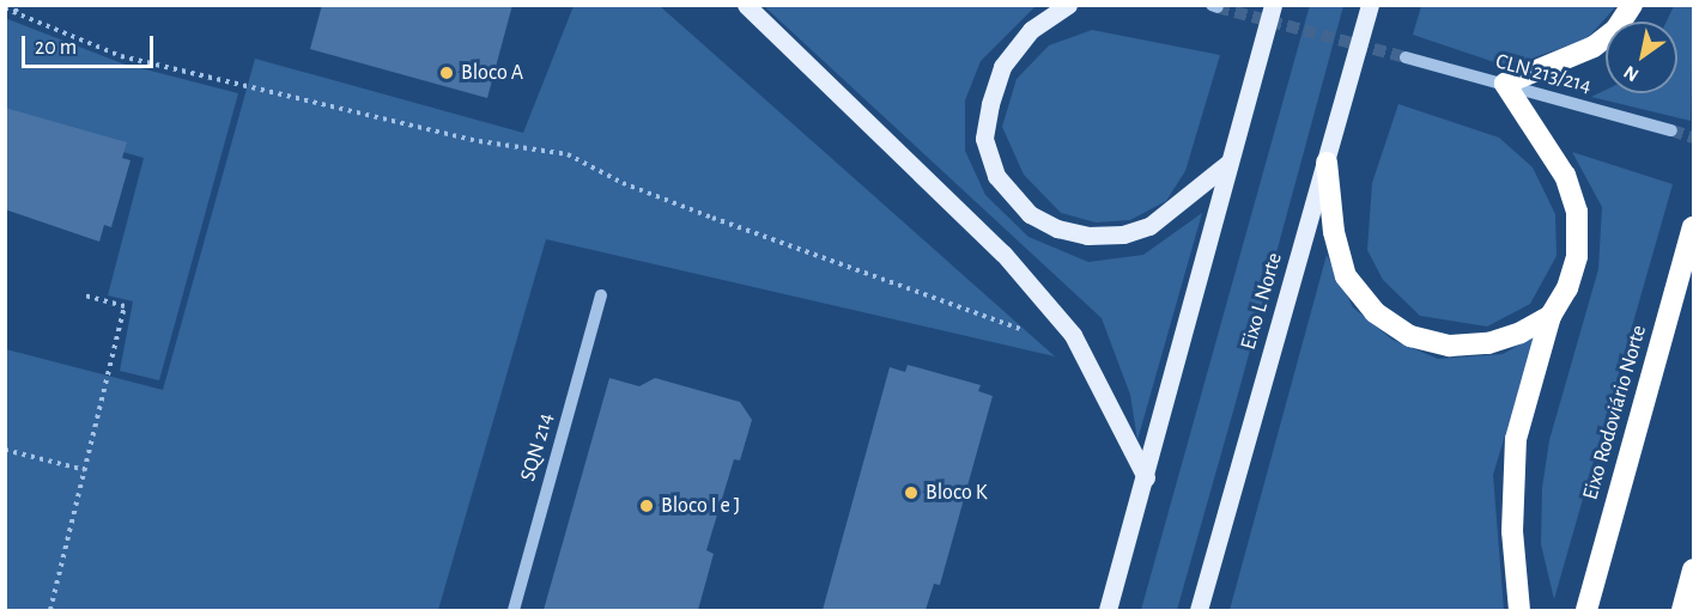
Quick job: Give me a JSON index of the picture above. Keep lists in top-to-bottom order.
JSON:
{
  "streets": {
    "highway": ["Eixo Rodoviário Norte"],
    "main road": ["Eixo L Norte"],
    "street": ["CLN 213/214", "SQN 214"]
  },
  "places": ["Bloco A", "Bloco K", "Bloco I e J"],
  "scale_bar": "20 m",
  "north": "bottom left"
}
